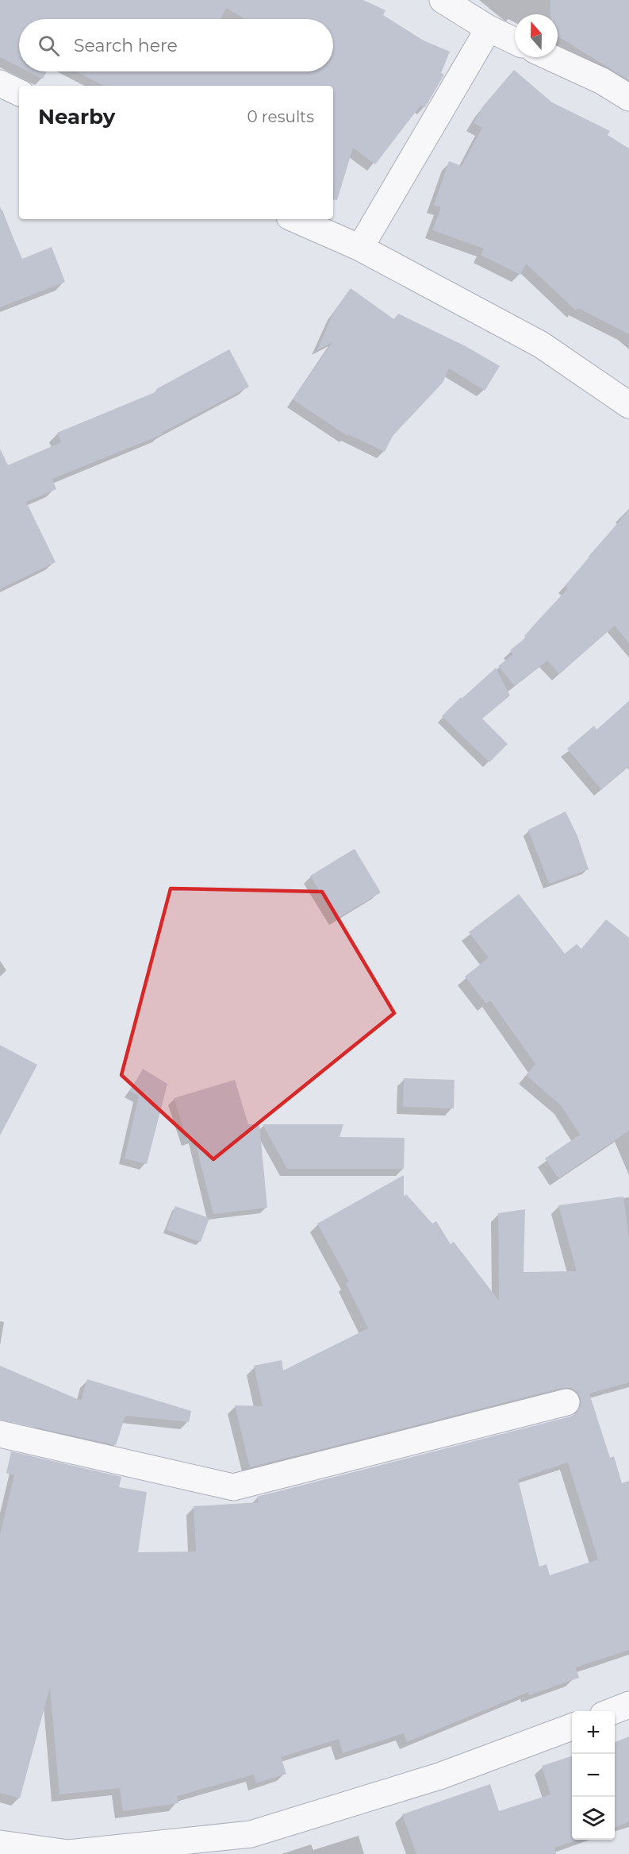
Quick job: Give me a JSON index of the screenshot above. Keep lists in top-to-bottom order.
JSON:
{
  "north": "top",
  "page": {
    "search": "Search here",
    "heading": ["Nearby", "0 results"],
    "map_buttons": ["+", "−"]
  }
}
